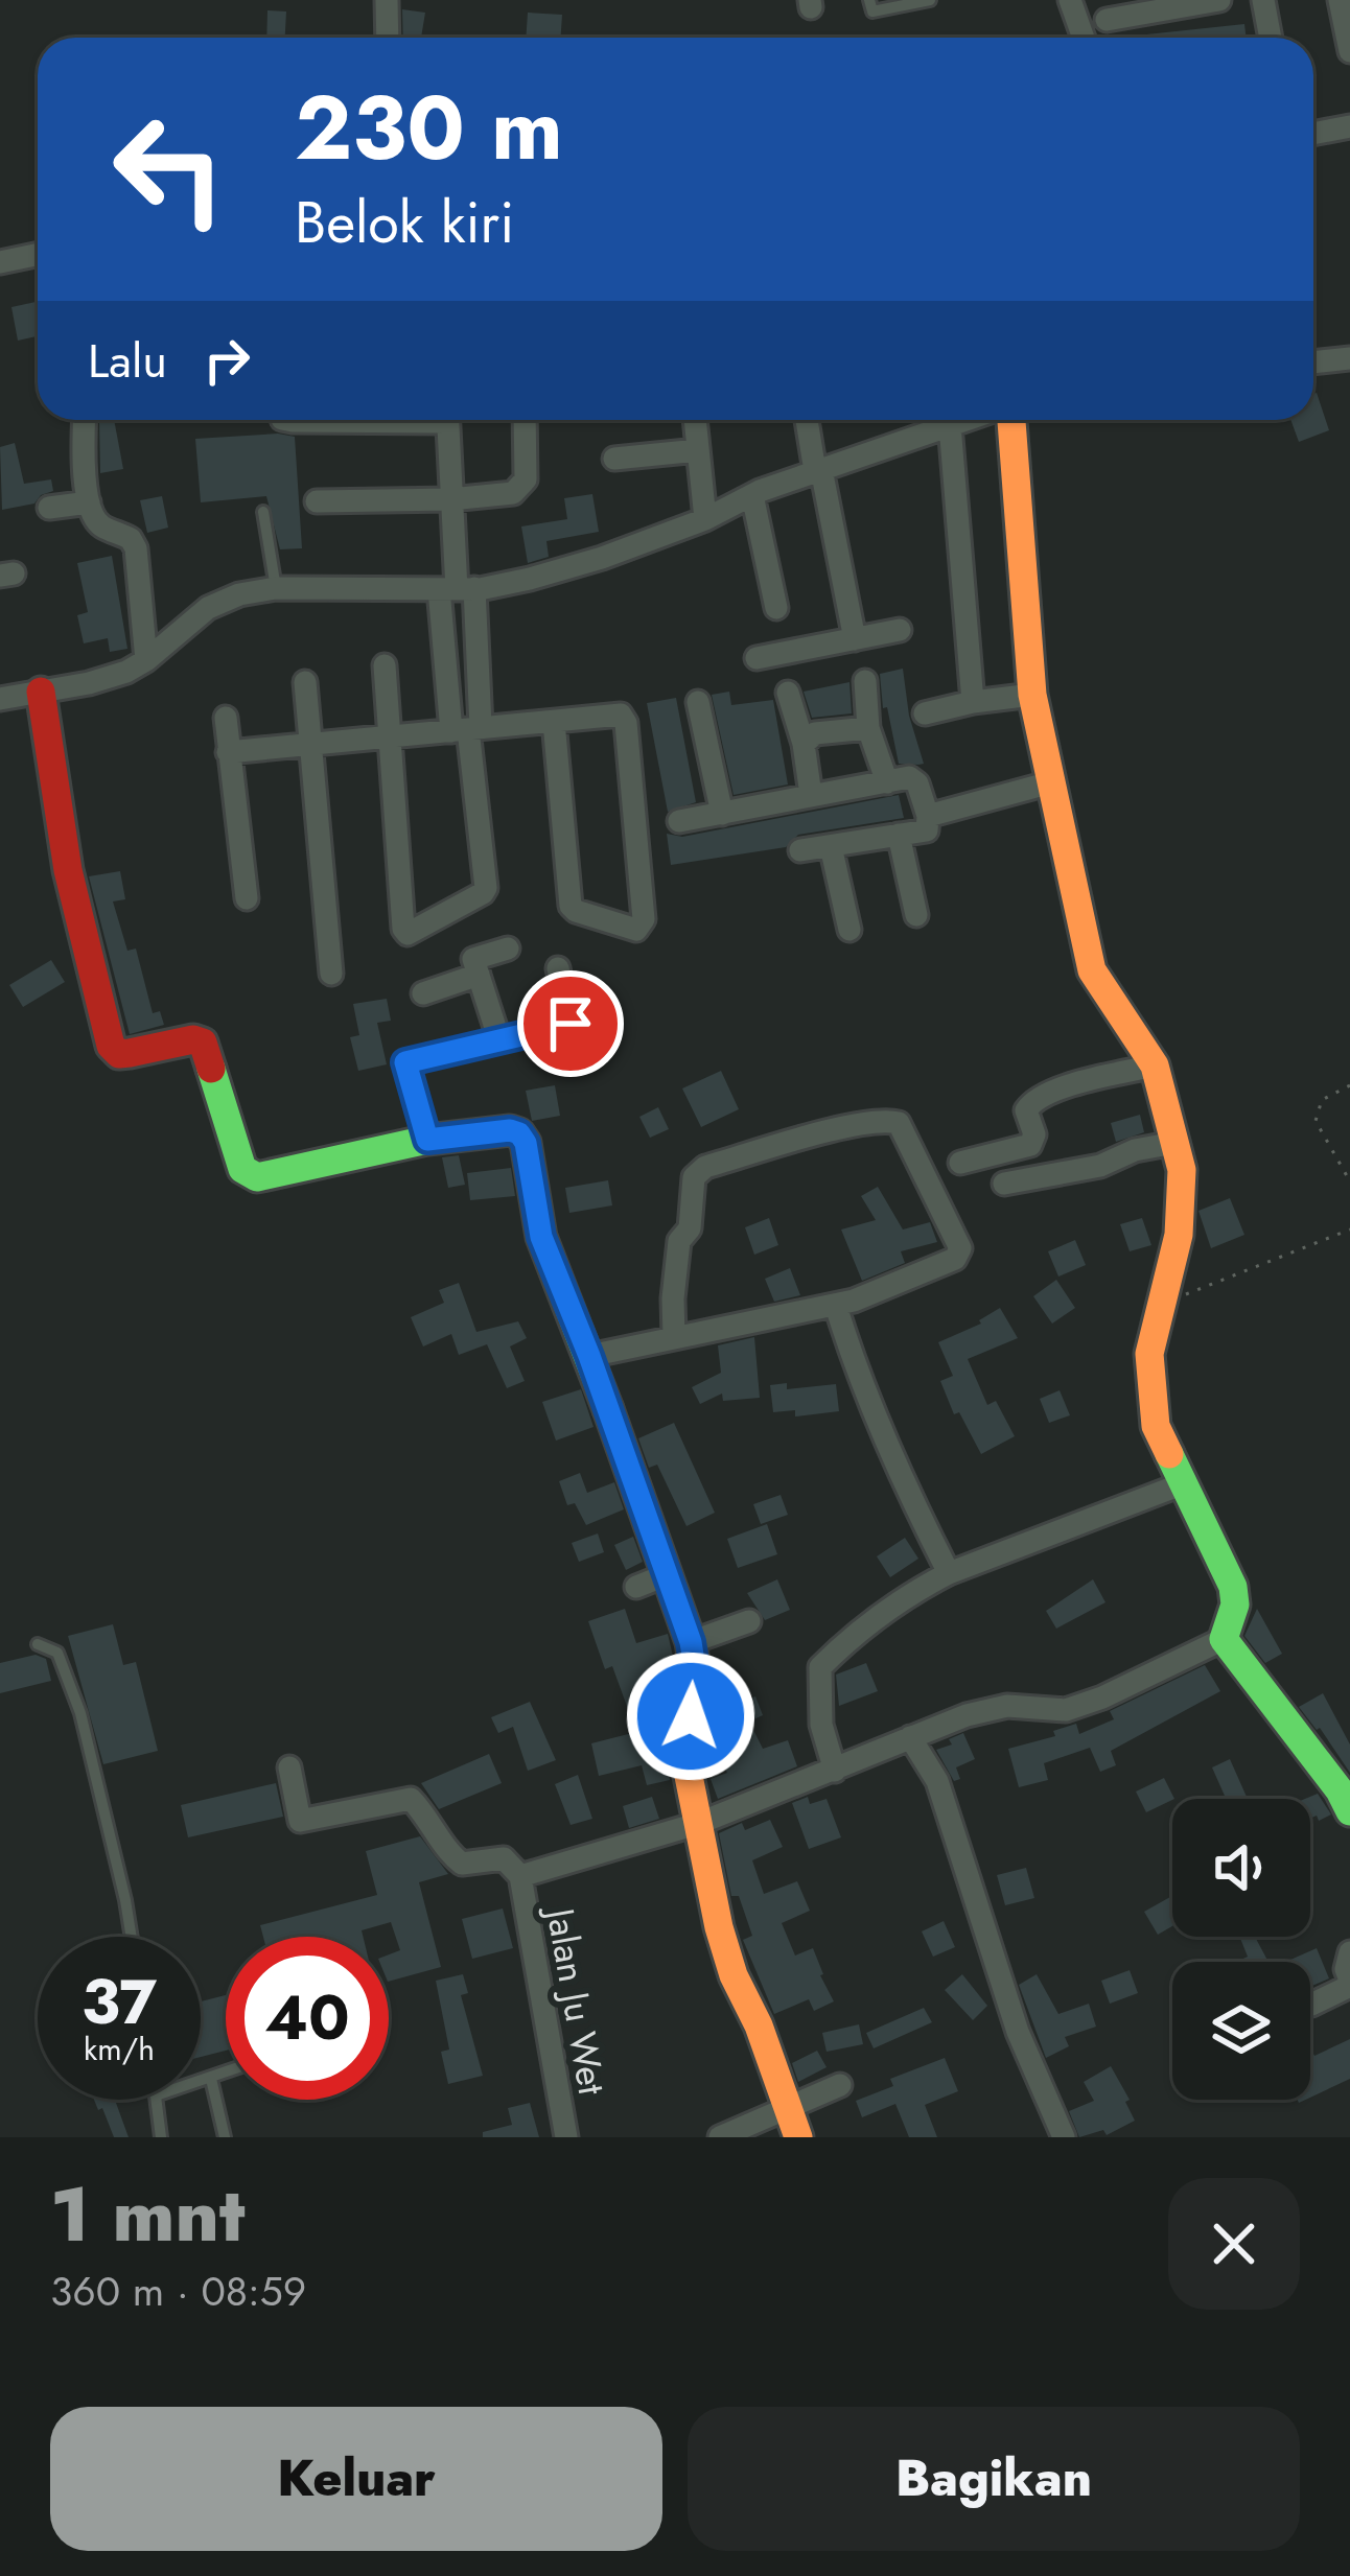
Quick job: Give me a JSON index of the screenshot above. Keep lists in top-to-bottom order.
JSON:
{
  "streets": {
    "street": ["Jalan Ju Wet"]
  },
  "page": {
    "turn": ["230 m", "Belok kiri"],
    "then": "Lalu",
    "speed": "37 km/h",
    "limit": "40",
    "heading": ["1 mnt", "360 m · 08:59"],
    "buttons": ["Keluar", "Bagikan"]
  }
}
